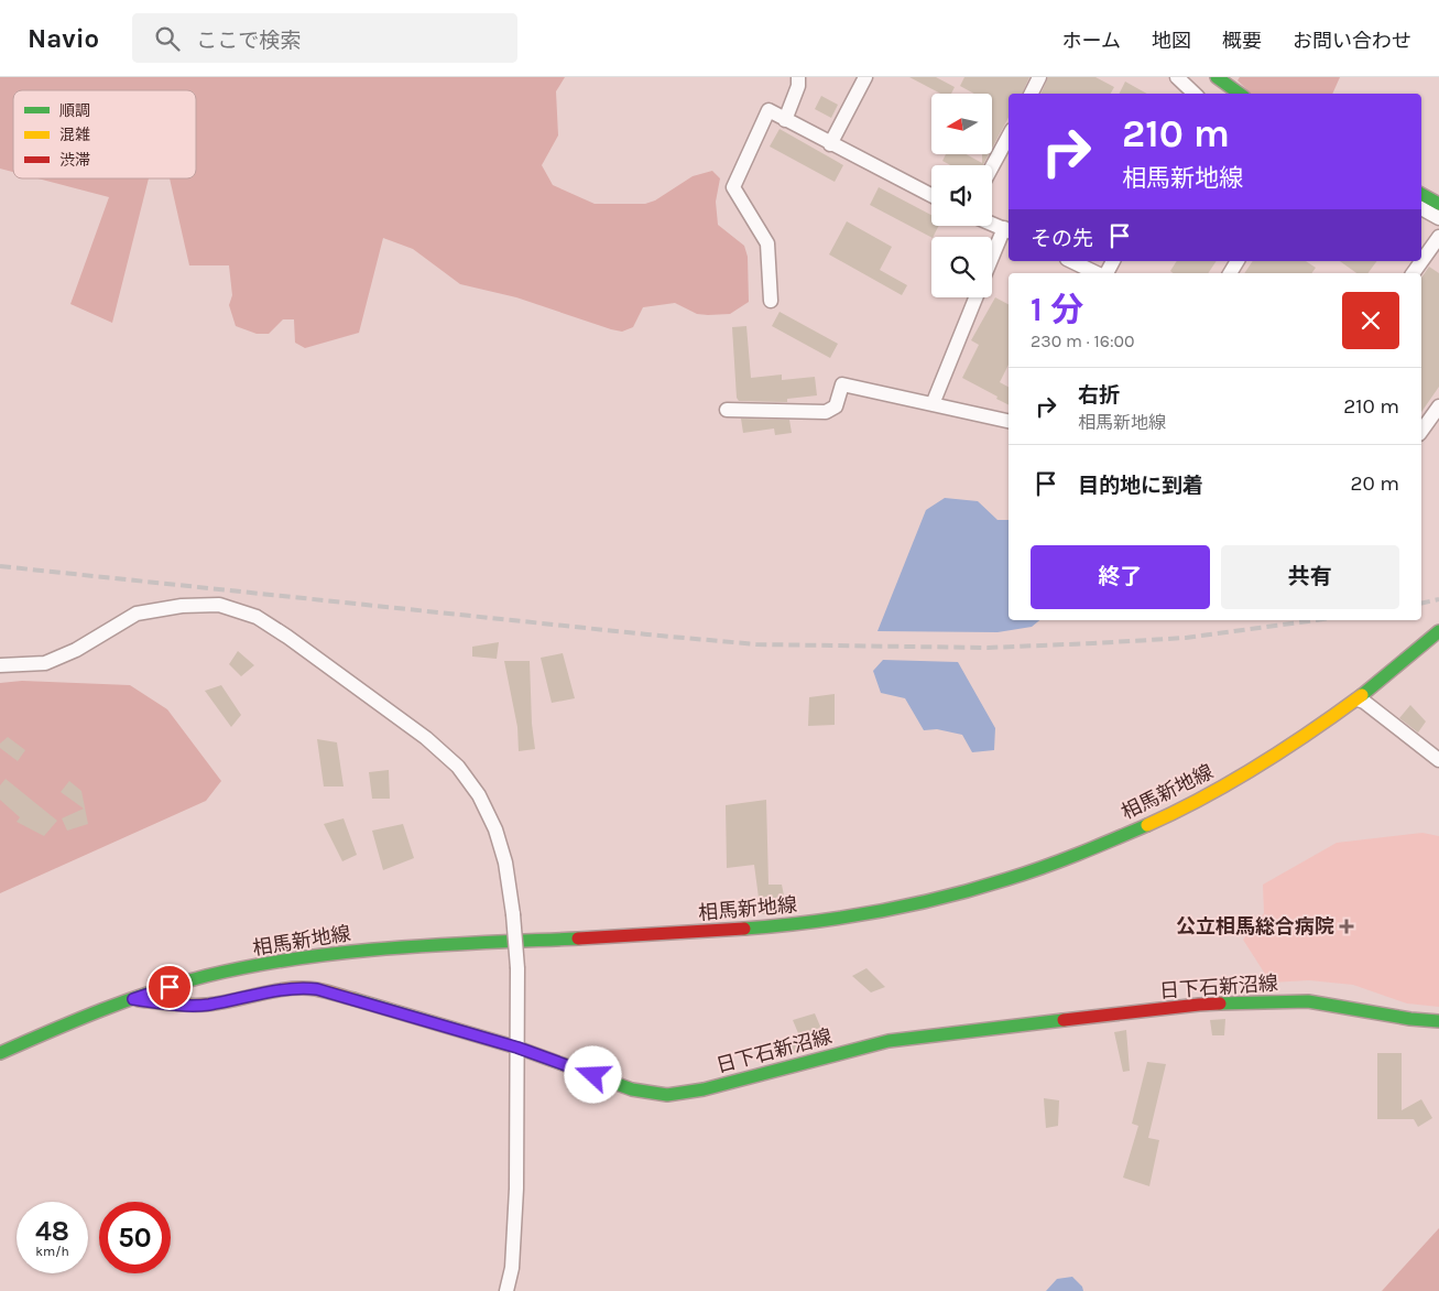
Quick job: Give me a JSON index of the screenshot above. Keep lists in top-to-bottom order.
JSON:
{
  "streets": {
    "main road": ["相馬新地線", "日下石新沼線"]
  },
  "crossings": [
    ["相馬新地線", "日下石新沼線"]
  ],
  "places": {
    "health": ["公立相馬総合病院"]
  },
  "legend": ["順調", "混雑", "渋滞"],
  "north": "left",
  "page": {
    "header": "Navio",
    "search": "ここで検索",
    "nav": [
      "ホーム",
      "地図",
      "概要",
      "お問い合わせ"
    ],
    "turn": ["210 m", "相馬新地線"],
    "then": "その先",
    "heading": ["1 分", "230 m · 16:00"],
    "list": [
      {
        "name": "右折",
        "note": "相馬新地線",
        "value": "210 m"
      },
      {
        "name": "目的地に到着",
        "value": "20 m"
      }
    ],
    "buttons": ["終了", "共有"],
    "speed": "48 km/h",
    "limit": "50"
  }
}
